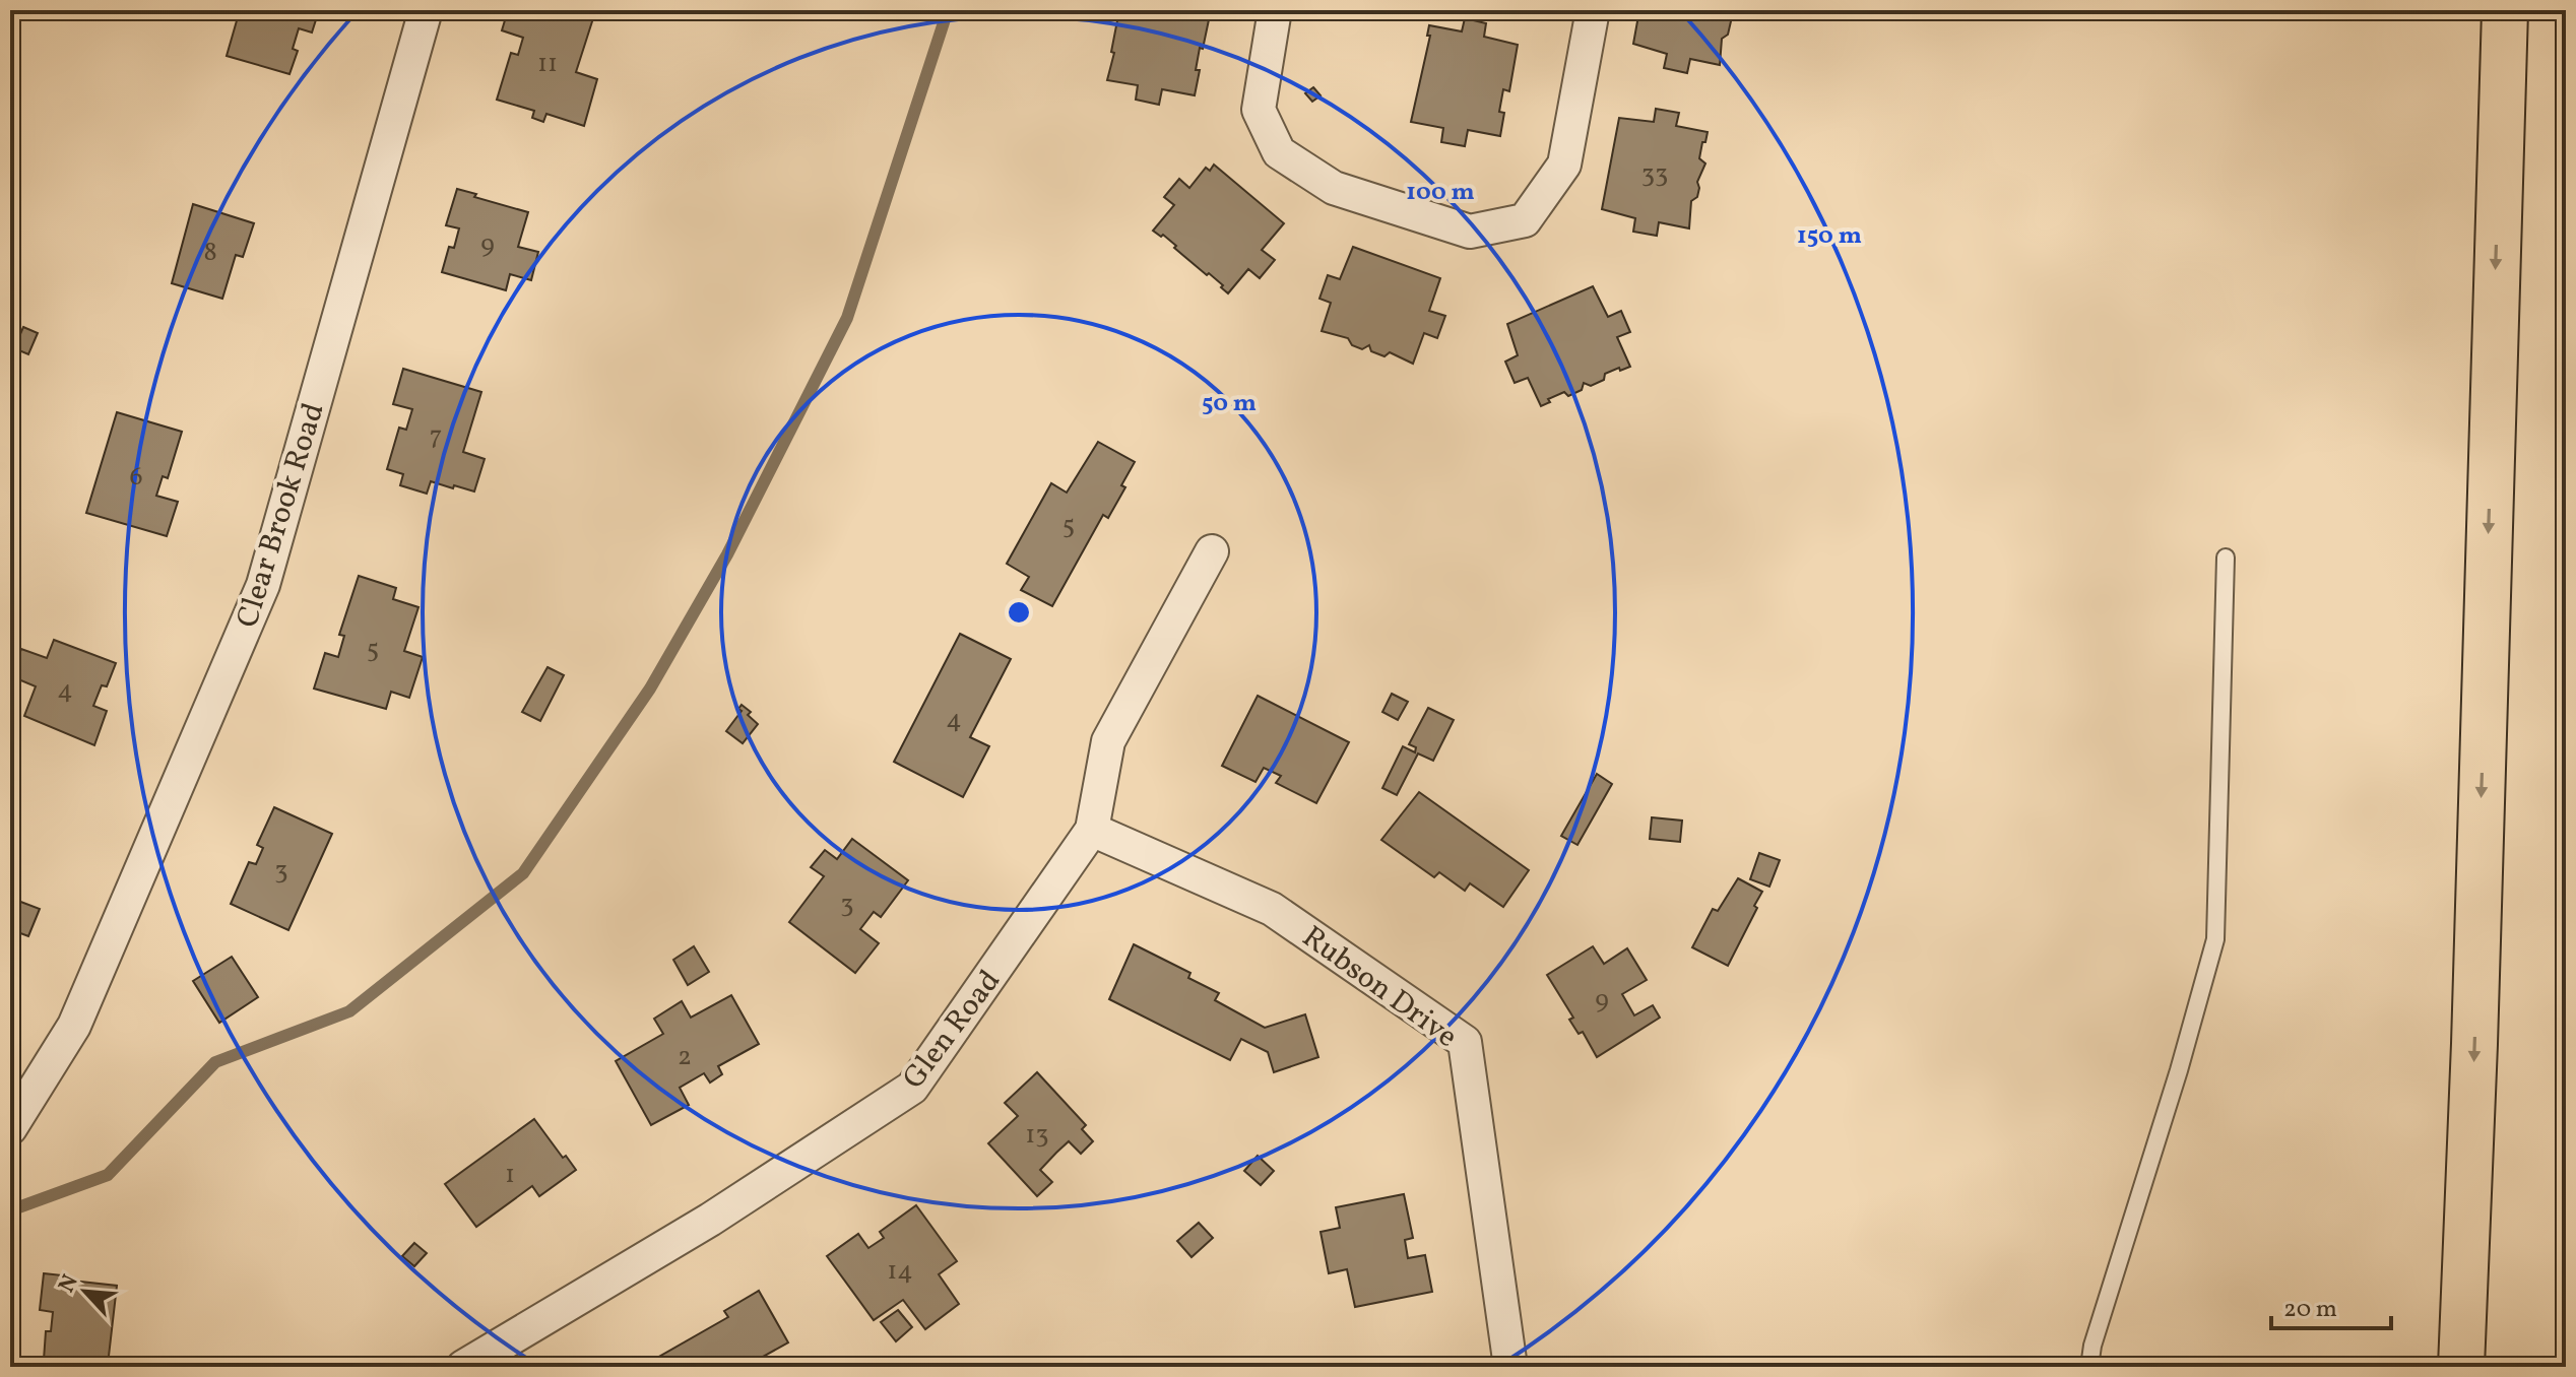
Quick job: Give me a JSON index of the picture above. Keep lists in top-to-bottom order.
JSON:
{
  "streets": {
    "street": ["Clear Brook Road", "Rubson Drive", "Glen Road"]
  },
  "crossings": [
    ["Rubson Drive", "Glen Road"]
  ],
  "house_numbers": [
    "11",
    "33",
    "9",
    "8",
    "7",
    "6",
    "5",
    "5",
    "4",
    "4",
    "3",
    "3",
    "9",
    "2",
    "13",
    "1",
    "14"
  ],
  "scale_bar": "20 m",
  "north": "top left",
  "rings": ["100 m", "150 m", "50 m"]
}
